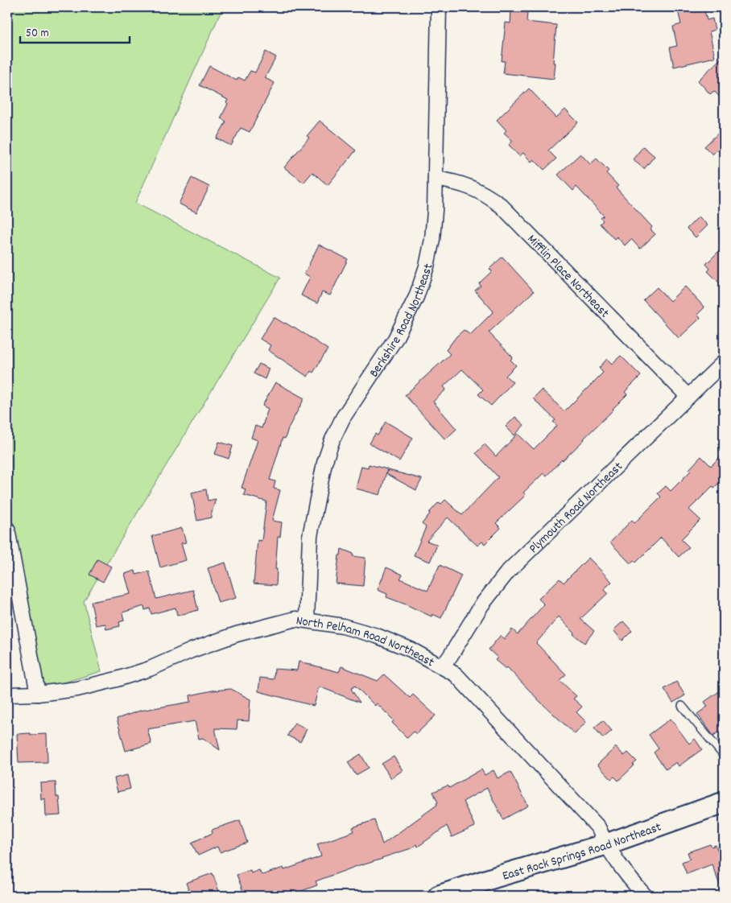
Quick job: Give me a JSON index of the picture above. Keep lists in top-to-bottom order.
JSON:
{
  "streets": {
    "street": [
      "Mifflin Place Northeast",
      "Berkshire Road Northeast",
      "Plymouth Road Northeast",
      "North Pelham Road Northeast",
      "East Rock Springs Road Northeast"
    ]
  },
  "crossings": [
    ["Mifflin Place Northeast", "Berkshire Road Northeast"],
    ["Mifflin Place Northeast", "Plymouth Road Northeast"],
    ["Berkshire Road Northeast", "North Pelham Road Northeast"],
    ["Plymouth Road Northeast", "North Pelham Road Northeast"],
    ["North Pelham Road Northeast", "East Rock Springs Road Northeast"]
  ],
  "scale_bar": "50 m"
}
